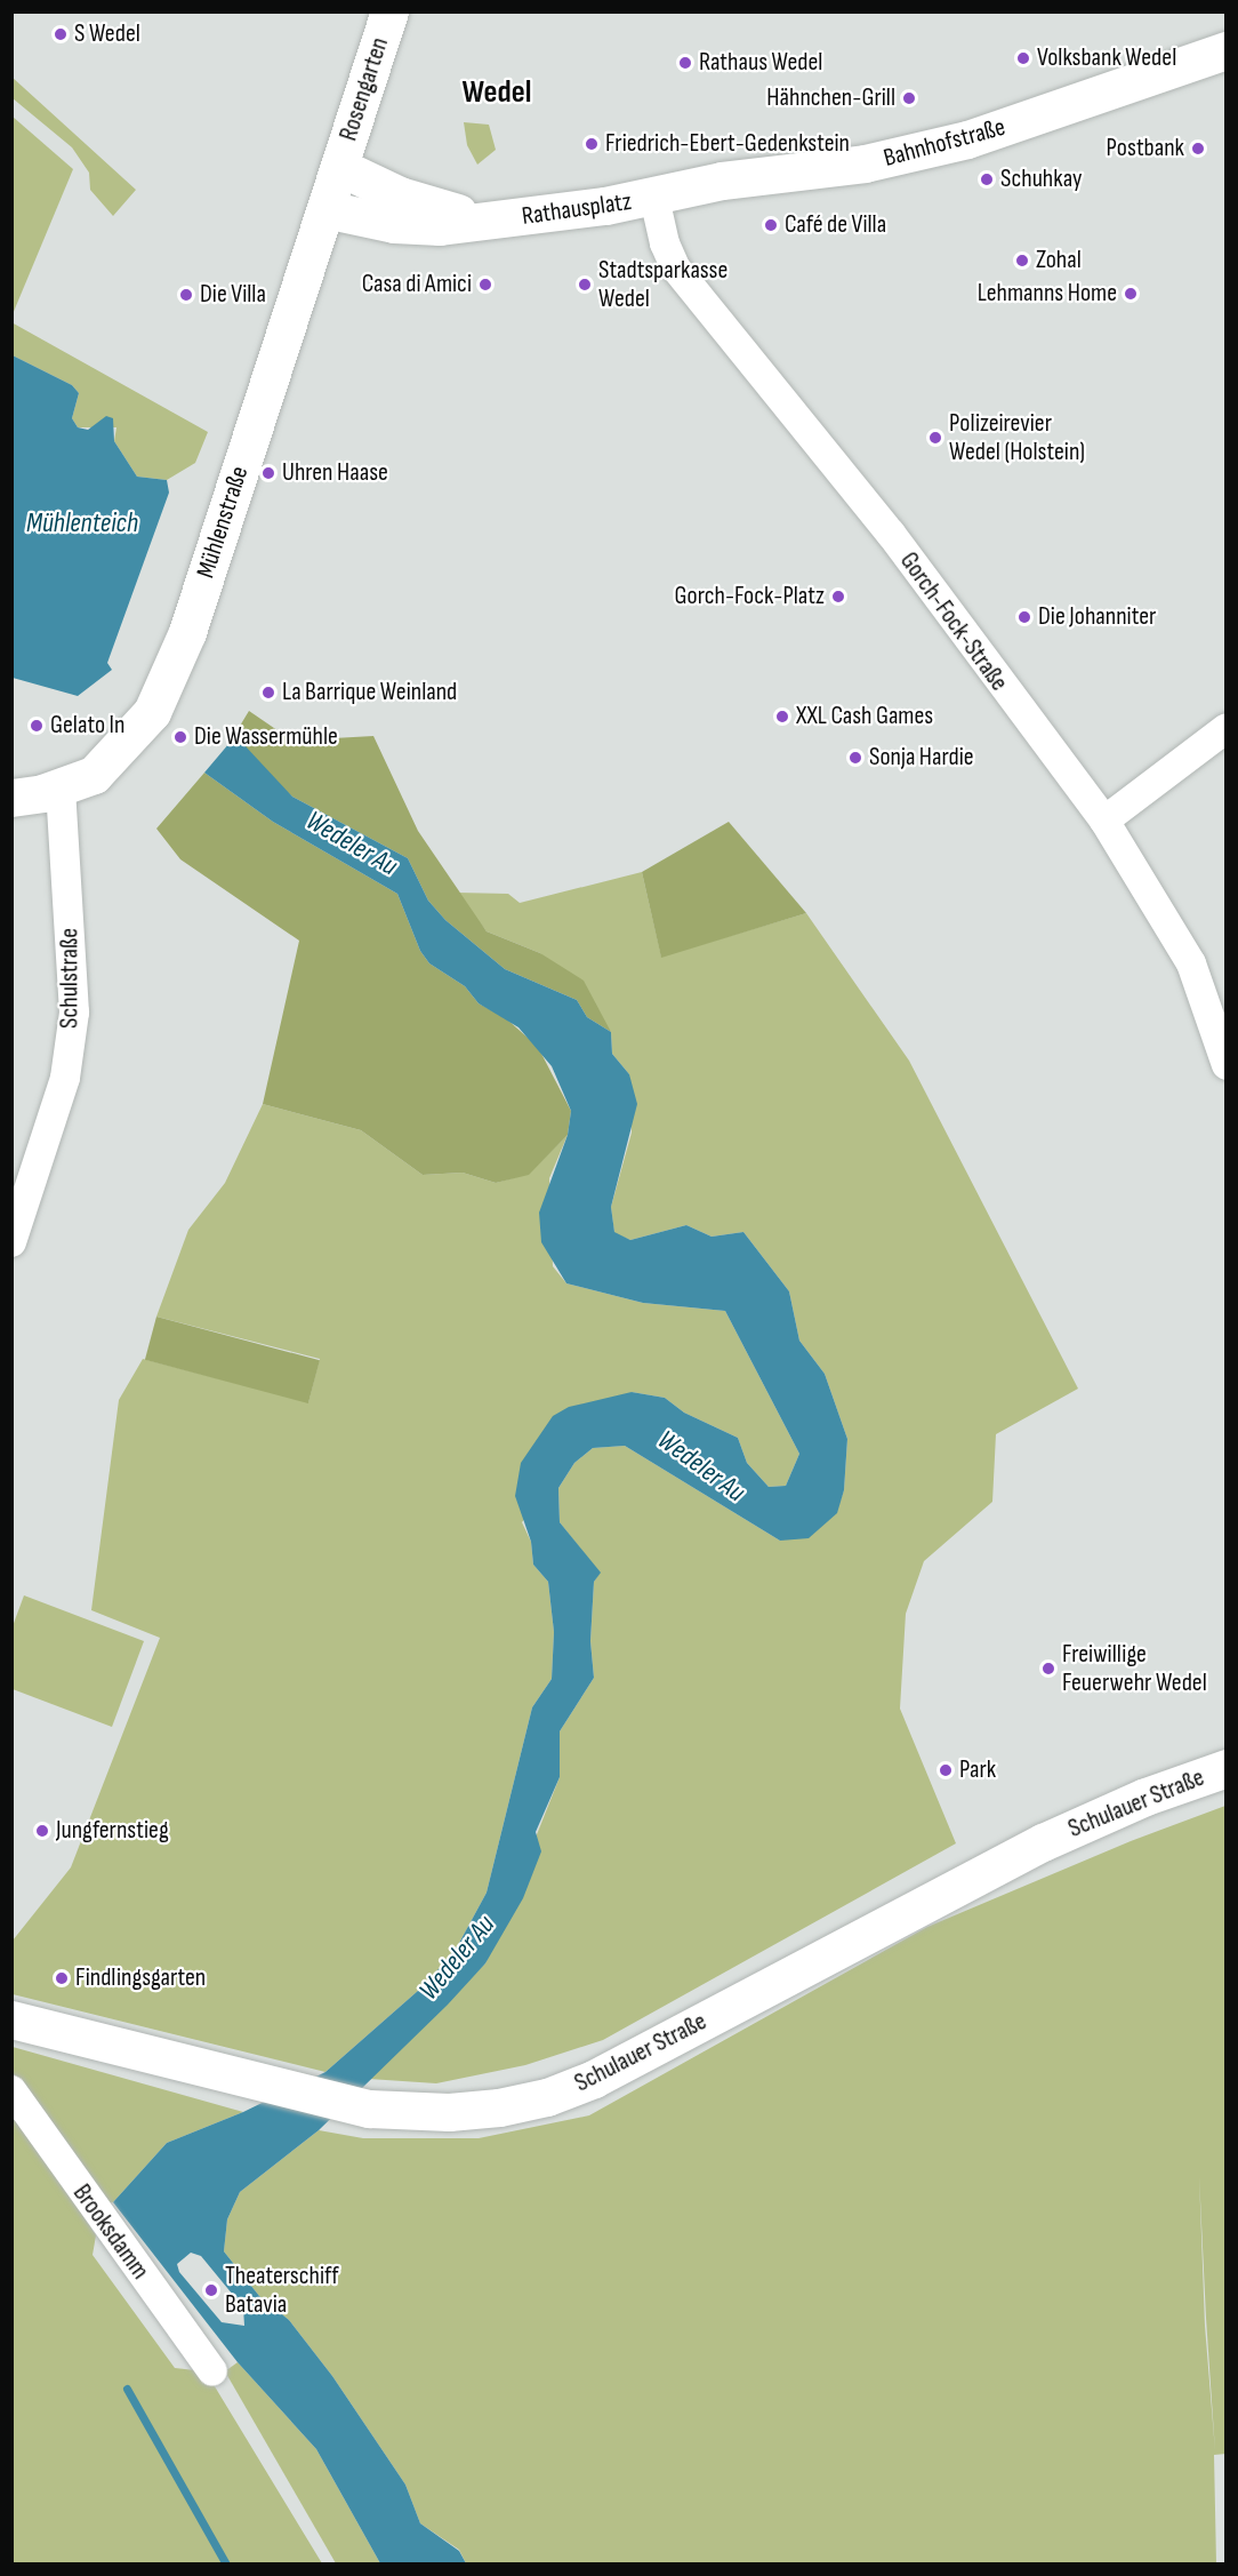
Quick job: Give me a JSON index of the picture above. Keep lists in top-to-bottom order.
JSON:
{
  "streets": {
    "street": [
      "Rosengarten",
      "Bahnhofstraße",
      "Rathausplatz",
      "Mühlenstraße",
      "Gorch-Fock-Straße",
      "Schulstraße",
      "Schulauer Straße",
      "Brooksdamm"
    ]
  },
  "crossings": [
    ["Rosengarten", "Rathausplatz"],
    ["Rosengarten", "Mühlenstraße"],
    ["Bahnhofstraße", "Rathausplatz"],
    ["Bahnhofstraße", "Gorch-Fock-Straße"],
    ["Rathausplatz", "Mühlenstraße"],
    ["Rathausplatz", "Gorch-Fock-Straße"],
    ["Mühlenstraße", "Schulstraße"]
  ],
  "districts": ["Wedel"],
  "water": ["Mühlenteich", "Wedeler Au"],
  "places": [
    "S Wedel",
    "Volksbank Wedel",
    "Rathaus Wedel",
    "Hähnchen-Grill",
    "Friedrich-Ebert-Gedenkstein",
    "Postbank",
    "Schuhkay",
    "Café de Villa",
    "Zohal",
    "Casa di Amici",
    "Stadtsparkasse Wedel",
    "Lehmanns Home",
    "Die Villa",
    "Polizeirevier Wedel (Holstein)",
    "Uhren Haase",
    "Gorch-Fock-Platz",
    "Die Johanniter",
    "La Barrique Weinland",
    "XXL Cash Games",
    "Gelato In",
    "Die Wassermühle",
    "Sonja Hardie",
    "Freiwillige Feuerwehr Wedel",
    "Park",
    "Jungfernstieg",
    "Findlingsgarten",
    "Theaterschiff Batavia"
  ]
}
